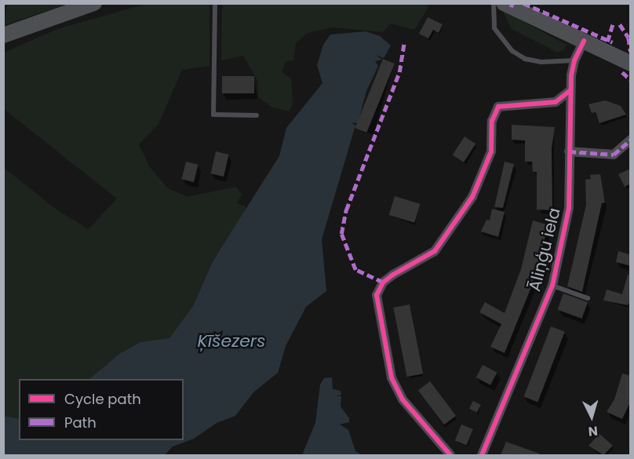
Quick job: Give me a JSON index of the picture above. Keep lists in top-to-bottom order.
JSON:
{
  "streets": {
    "street": ["Āliņģu iela"]
  },
  "water": ["Ķīšezers"],
  "legend": ["Cycle path", "Path"],
  "north": "bottom"
}
